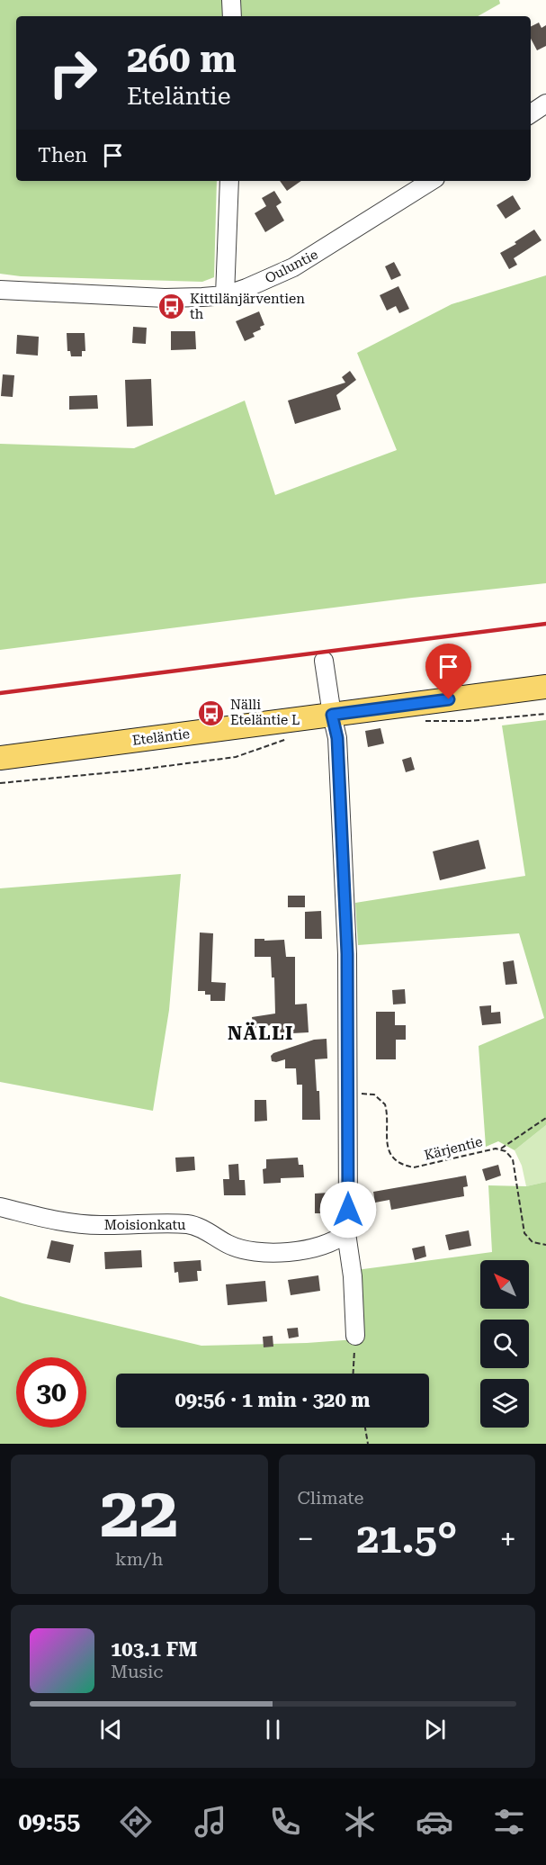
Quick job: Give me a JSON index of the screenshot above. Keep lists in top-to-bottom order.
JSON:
{
  "streets": {
    "main road": ["Eteläntie"],
    "street": ["Ouluntie", "Moisionkatu"],
    "path": ["Kärjentie"]
  },
  "districts": ["NÄLLI"],
  "places": {
    "bus stop": ["Kittilänjärventien th", "Nälli Eteläntie L"]
  },
  "north": "top left",
  "page": {
    "turn": ["260 m", "Eteläntie"],
    "then": "Then",
    "limit": "30",
    "trip": "09:56 · 1 min · 320 m",
    "tile": [
      ["22", "km/h"],
      "Climate"
    ],
    "heat": ["−", "21.5°", "+"],
    "song": ["103.1 FM", "Music"],
    "tabs": "09:55"
  }
}
